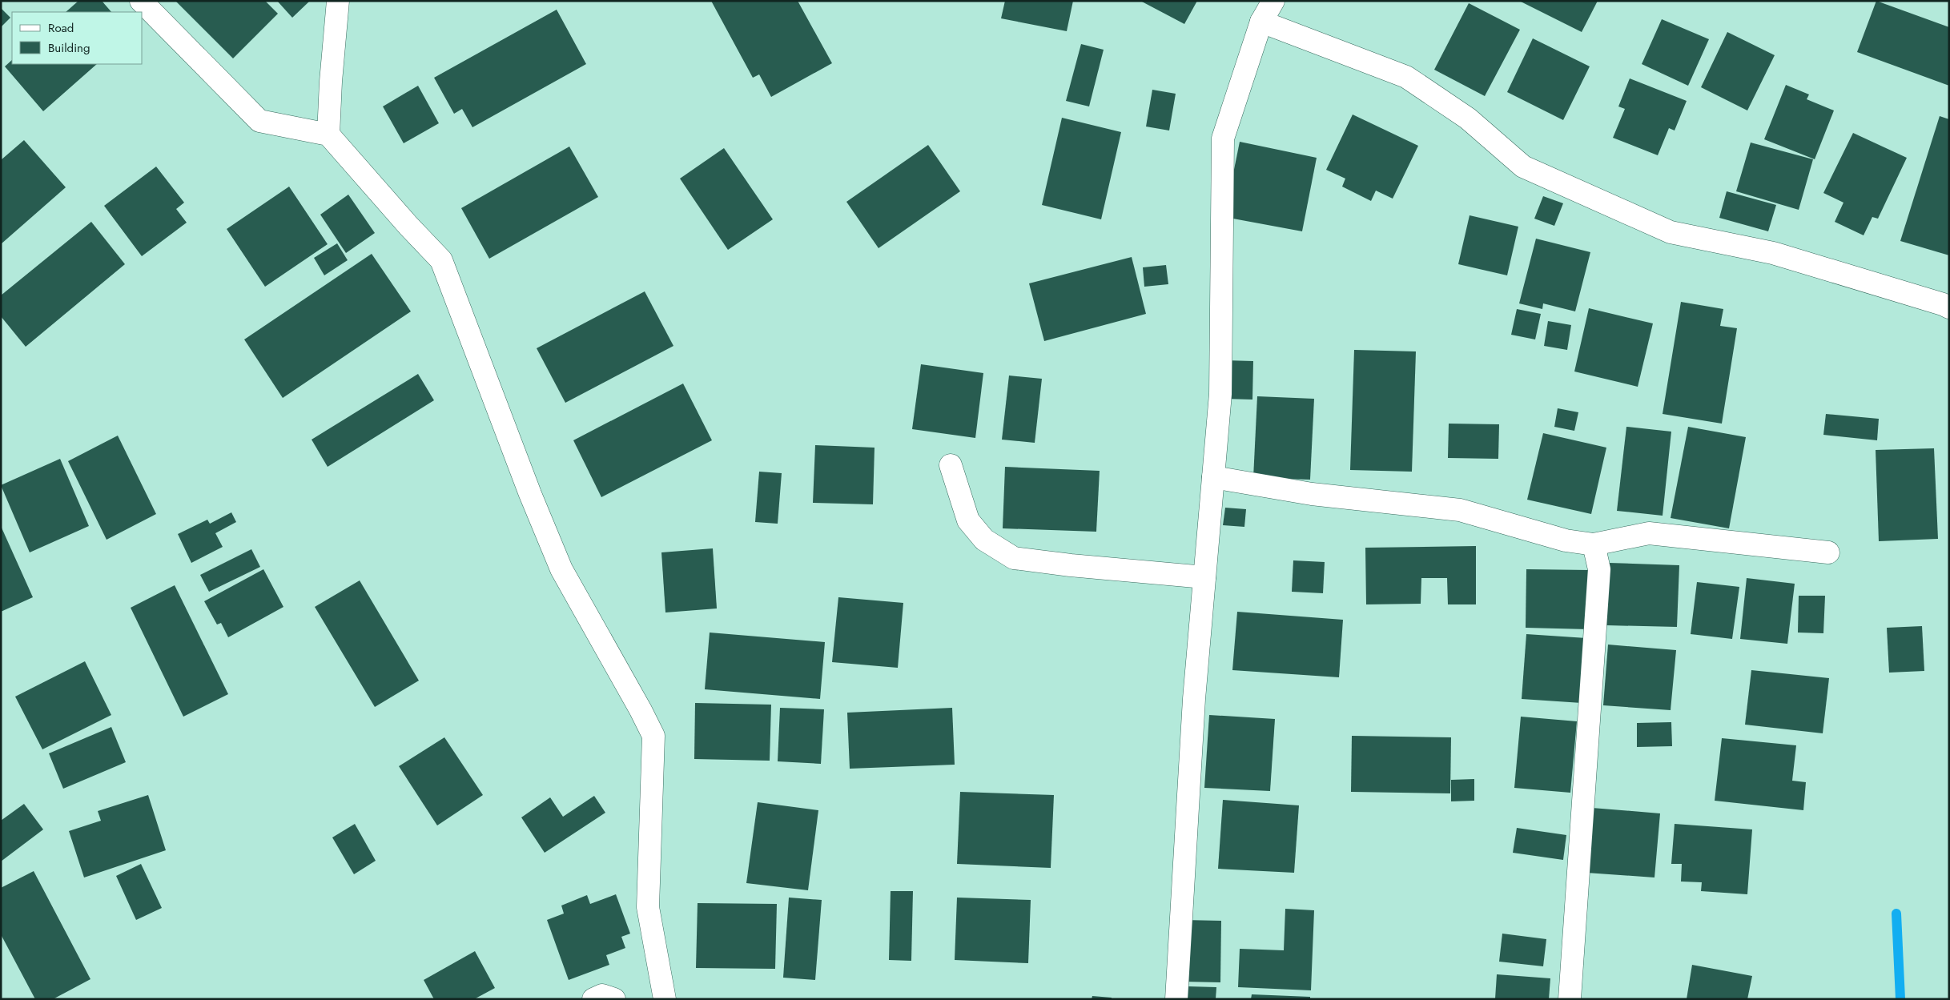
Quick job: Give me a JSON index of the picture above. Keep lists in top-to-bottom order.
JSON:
{
  "legend": ["Road", "Building"]
}
